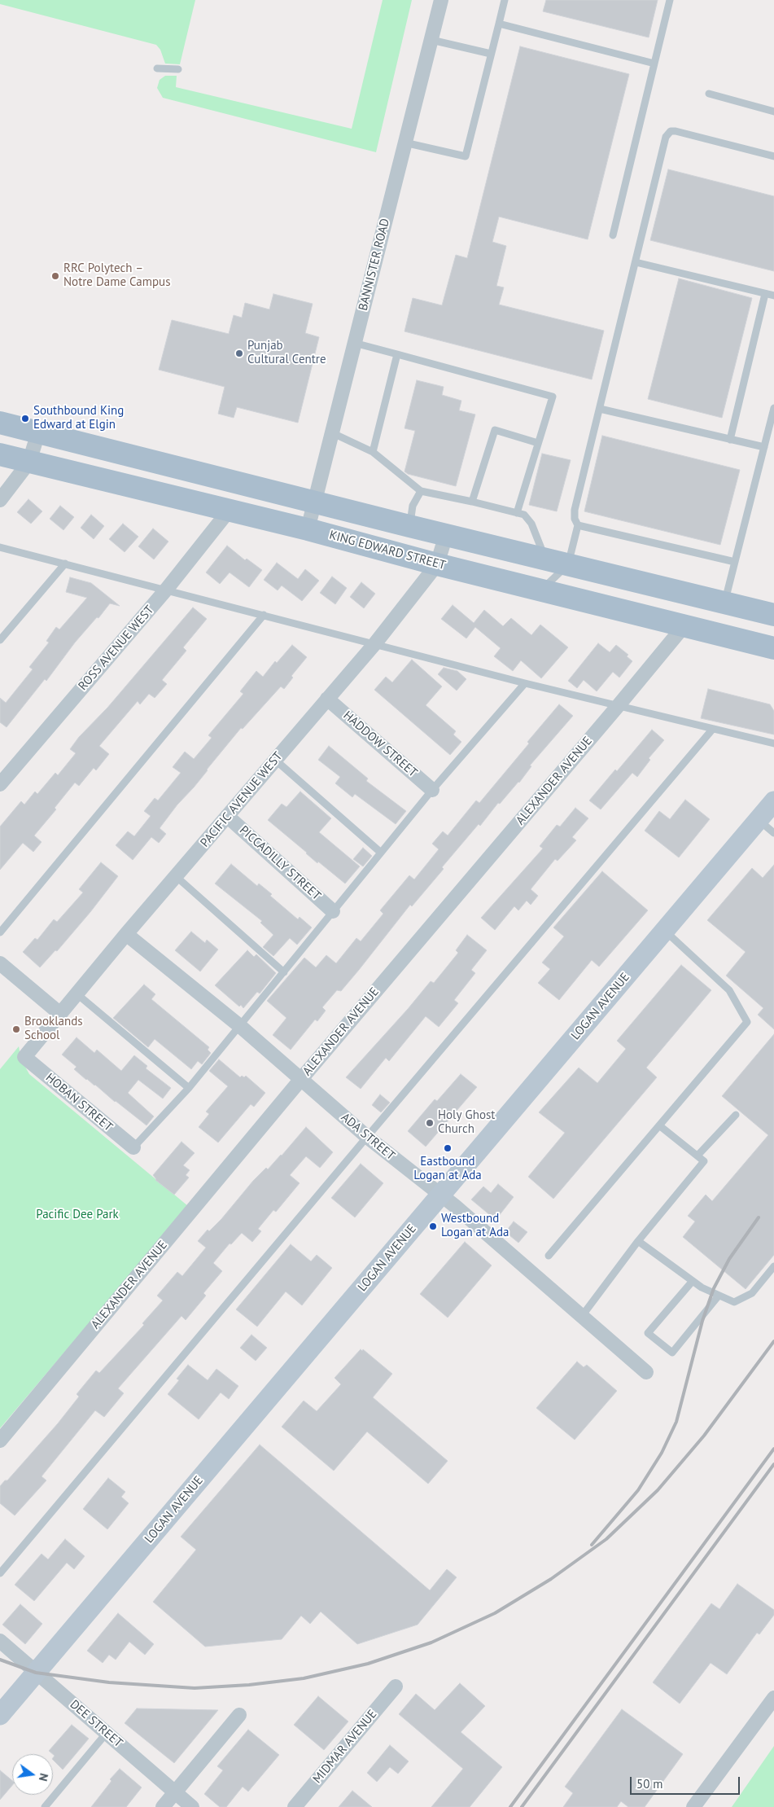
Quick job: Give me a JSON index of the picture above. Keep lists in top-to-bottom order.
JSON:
{
  "streets": {
    "main road": ["KING EDWARD STREET", "LOGAN AVENUE"],
    "street": [
      "BANNISTER ROAD",
      "ROSS AVENUE WEST",
      "HADDOW STREET",
      "ALEXANDER AVENUE",
      "PACIFIC AVENUE WEST",
      "PICCADILLY STREET",
      "HOBAN STREET",
      "ADA STREET",
      "DEE STREET",
      "MIDMAR AVENUE"
    ]
  },
  "crossings": [
    ["BANNISTER ROAD", "KING EDWARD STREET"],
    ["KING EDWARD STREET", "ROSS AVENUE WEST"],
    ["KING EDWARD STREET", "ALEXANDER AVENUE"],
    ["KING EDWARD STREET", "PACIFIC AVENUE WEST"],
    ["HADDOW STREET", "PACIFIC AVENUE WEST"],
    ["ALEXANDER AVENUE", "ADA STREET"],
    ["PACIFIC AVENUE WEST", "PICCADILLY STREET"],
    ["PACIFIC AVENUE WEST", "HOBAN STREET"],
    ["PACIFIC AVENUE WEST", "ADA STREET"],
    ["LOGAN AVENUE", "ADA STREET"],
    ["LOGAN AVENUE", "DEE STREET"]
  ],
  "parks": ["Pacific Dee Park"],
  "places": [
    "RRC Polytech – Notre Dame Campus",
    "Punjab Cultural Centre",
    "Southbound King Edward at Elgin",
    "Brooklands School",
    "Holy Ghost Church",
    "Eastbound Logan at Ada",
    "Westbound Logan at Ada"
  ],
  "scale_bar": "50 m",
  "north": "right"
}
